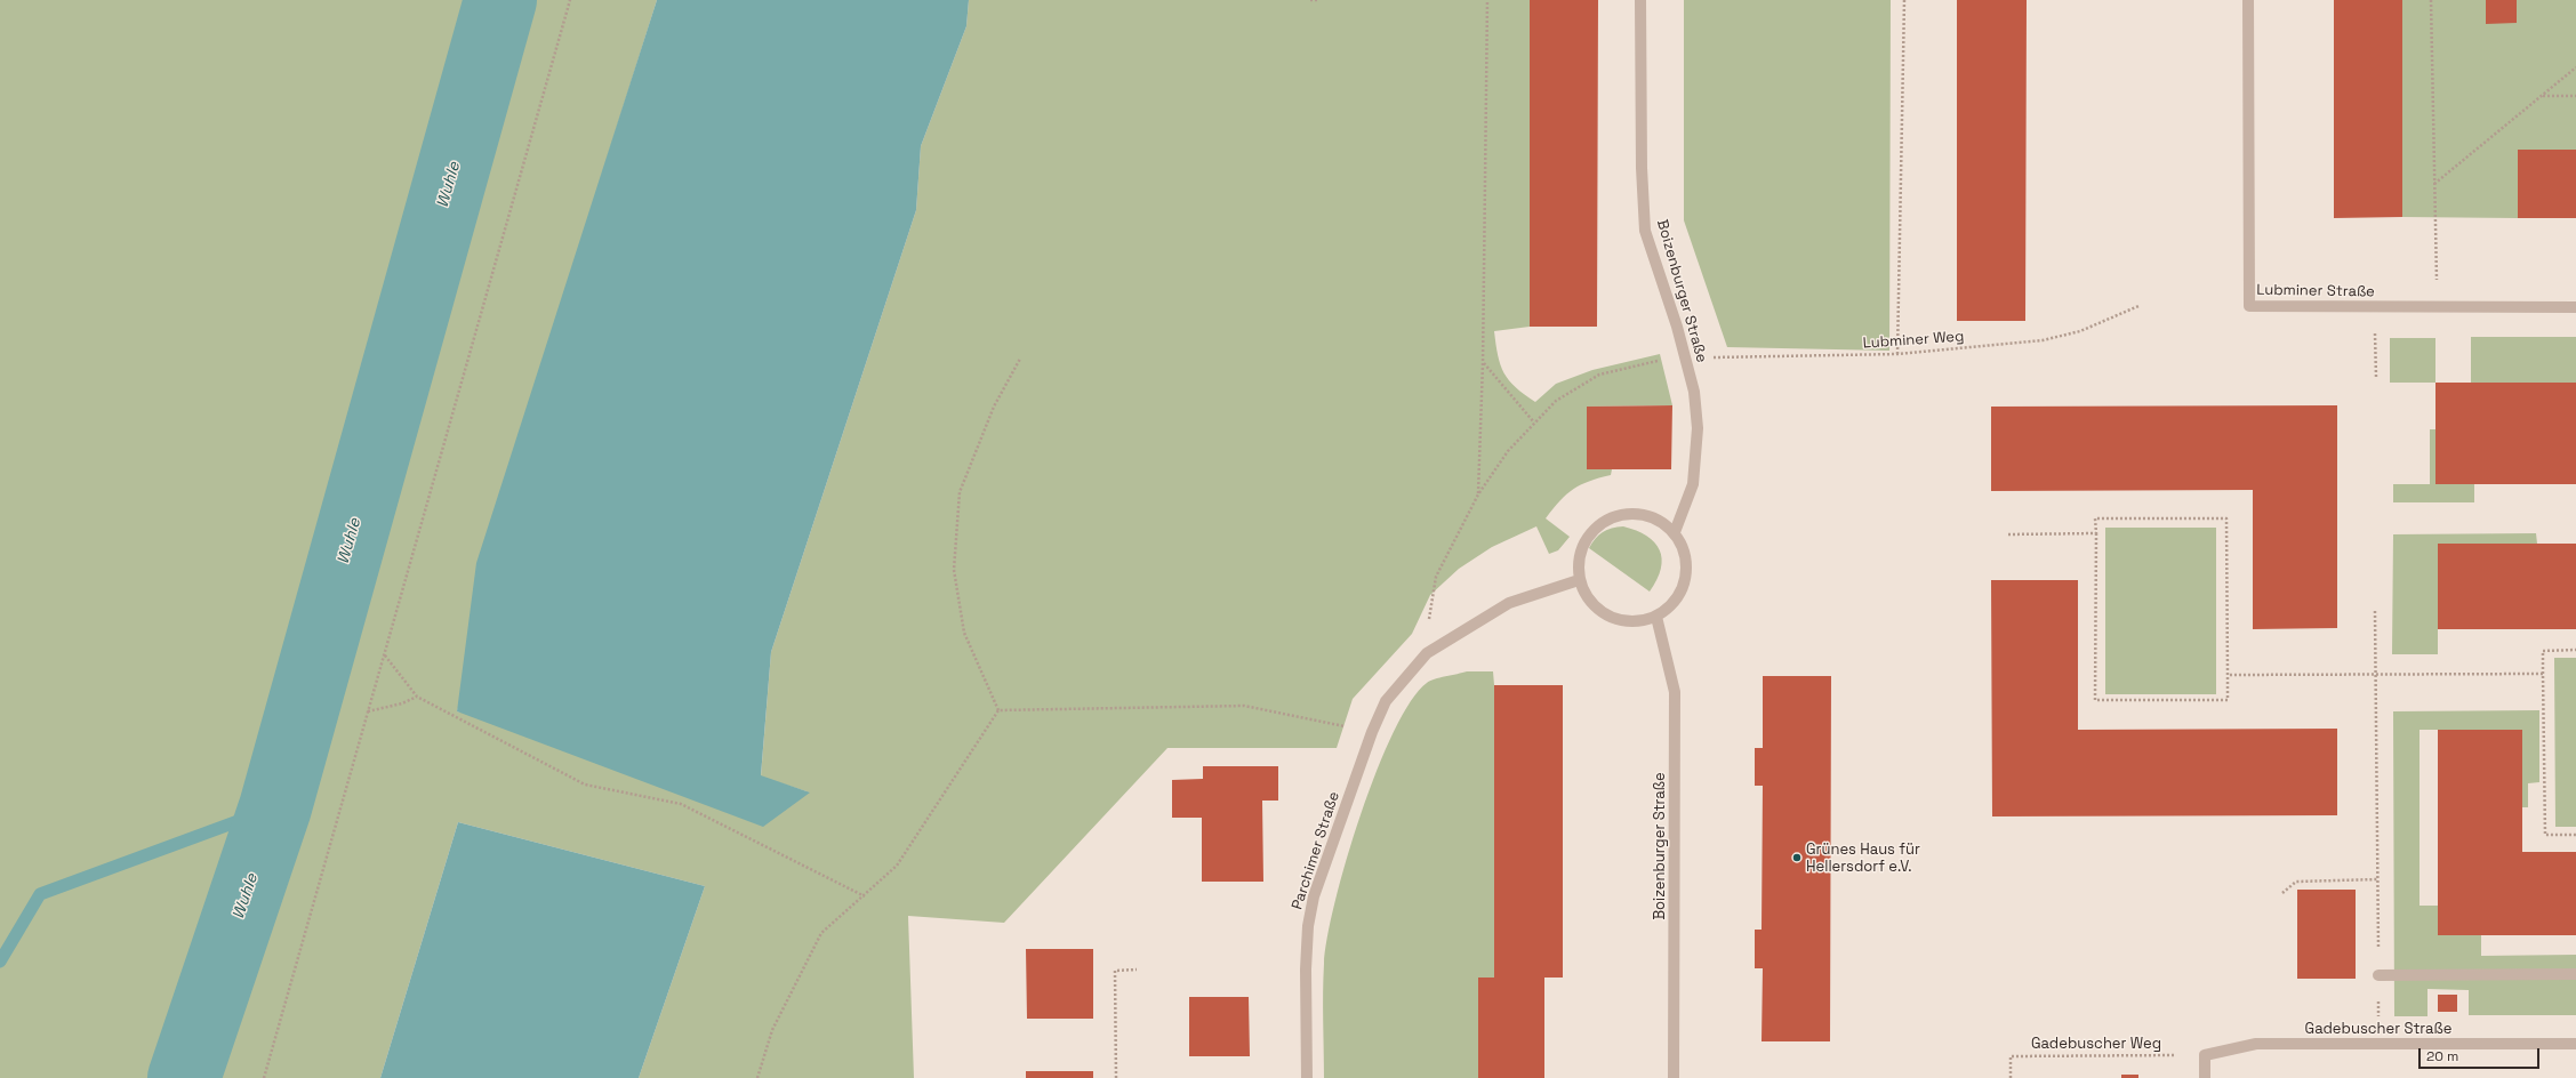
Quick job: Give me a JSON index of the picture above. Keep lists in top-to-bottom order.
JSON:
{
  "streets": {
    "street": [
      "Boizenburger Straße",
      "Lubminer Straße",
      "Parchimer Straße",
      "Gadebuscher Straße"
    ],
    "path": ["Lubminer Weg", "Gadebuscher Weg"]
  },
  "crossings": [
    ["Boizenburger Straße", "Lubminer Weg"],
    ["Lubminer Weg", "Parchimer Straße"],
    ["Gadebuscher Straße", "Gadebuscher Weg"]
  ],
  "water": ["Wuhle"],
  "places": ["Grünes Haus für Hellersdorf e.V."],
  "scale_bar": "20 m"
}
